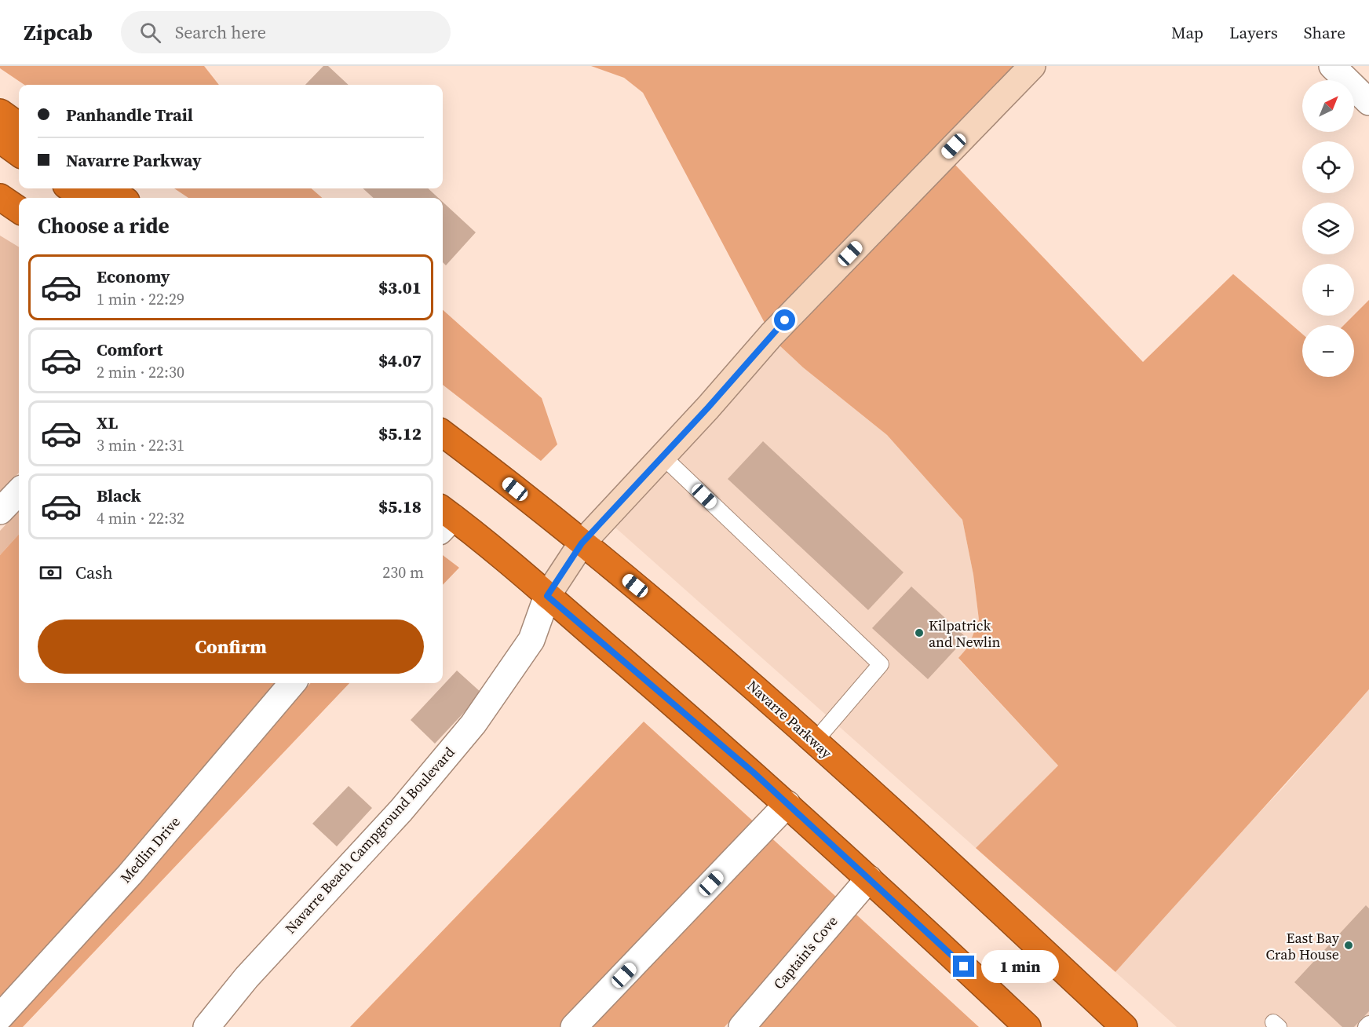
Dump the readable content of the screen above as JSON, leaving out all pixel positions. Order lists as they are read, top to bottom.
{
  "streets": {
    "highway": ["Navarre Parkway"],
    "street": ["Navarre Beach Campground Boulevard", "Medlin Drive", "Captain's Cove"]
  },
  "places": ["Kilpatrick and Newlin", "East Bay Crab House"],
  "north": "top right",
  "page": {
    "header": "Zipcab",
    "search": "Search here",
    "nav": ["Map", "Layers", "Share"],
    "map_buttons": ["+", "−"],
    "banner": ["Panhandle Trail", "Navarre Parkway"],
    "heading": "Choose a ride",
    "list": [
      {
        "name": "Economy",
        "note": "1 min · 22:29",
        "value": "$3.01"
      },
      {
        "name": "Comfort",
        "note": "2 min · 22:30",
        "value": "$4.07"
      },
      {
        "name": "XL",
        "note": "3 min · 22:31",
        "value": "$5.12"
      },
      {
        "name": "Black",
        "note": "4 min · 22:32",
        "value": "$5.18"
      }
    ],
    "pay": ["Cash", "230 m"],
    "buttons": "Confirm",
    "bubble": "1 min"
  }
}
